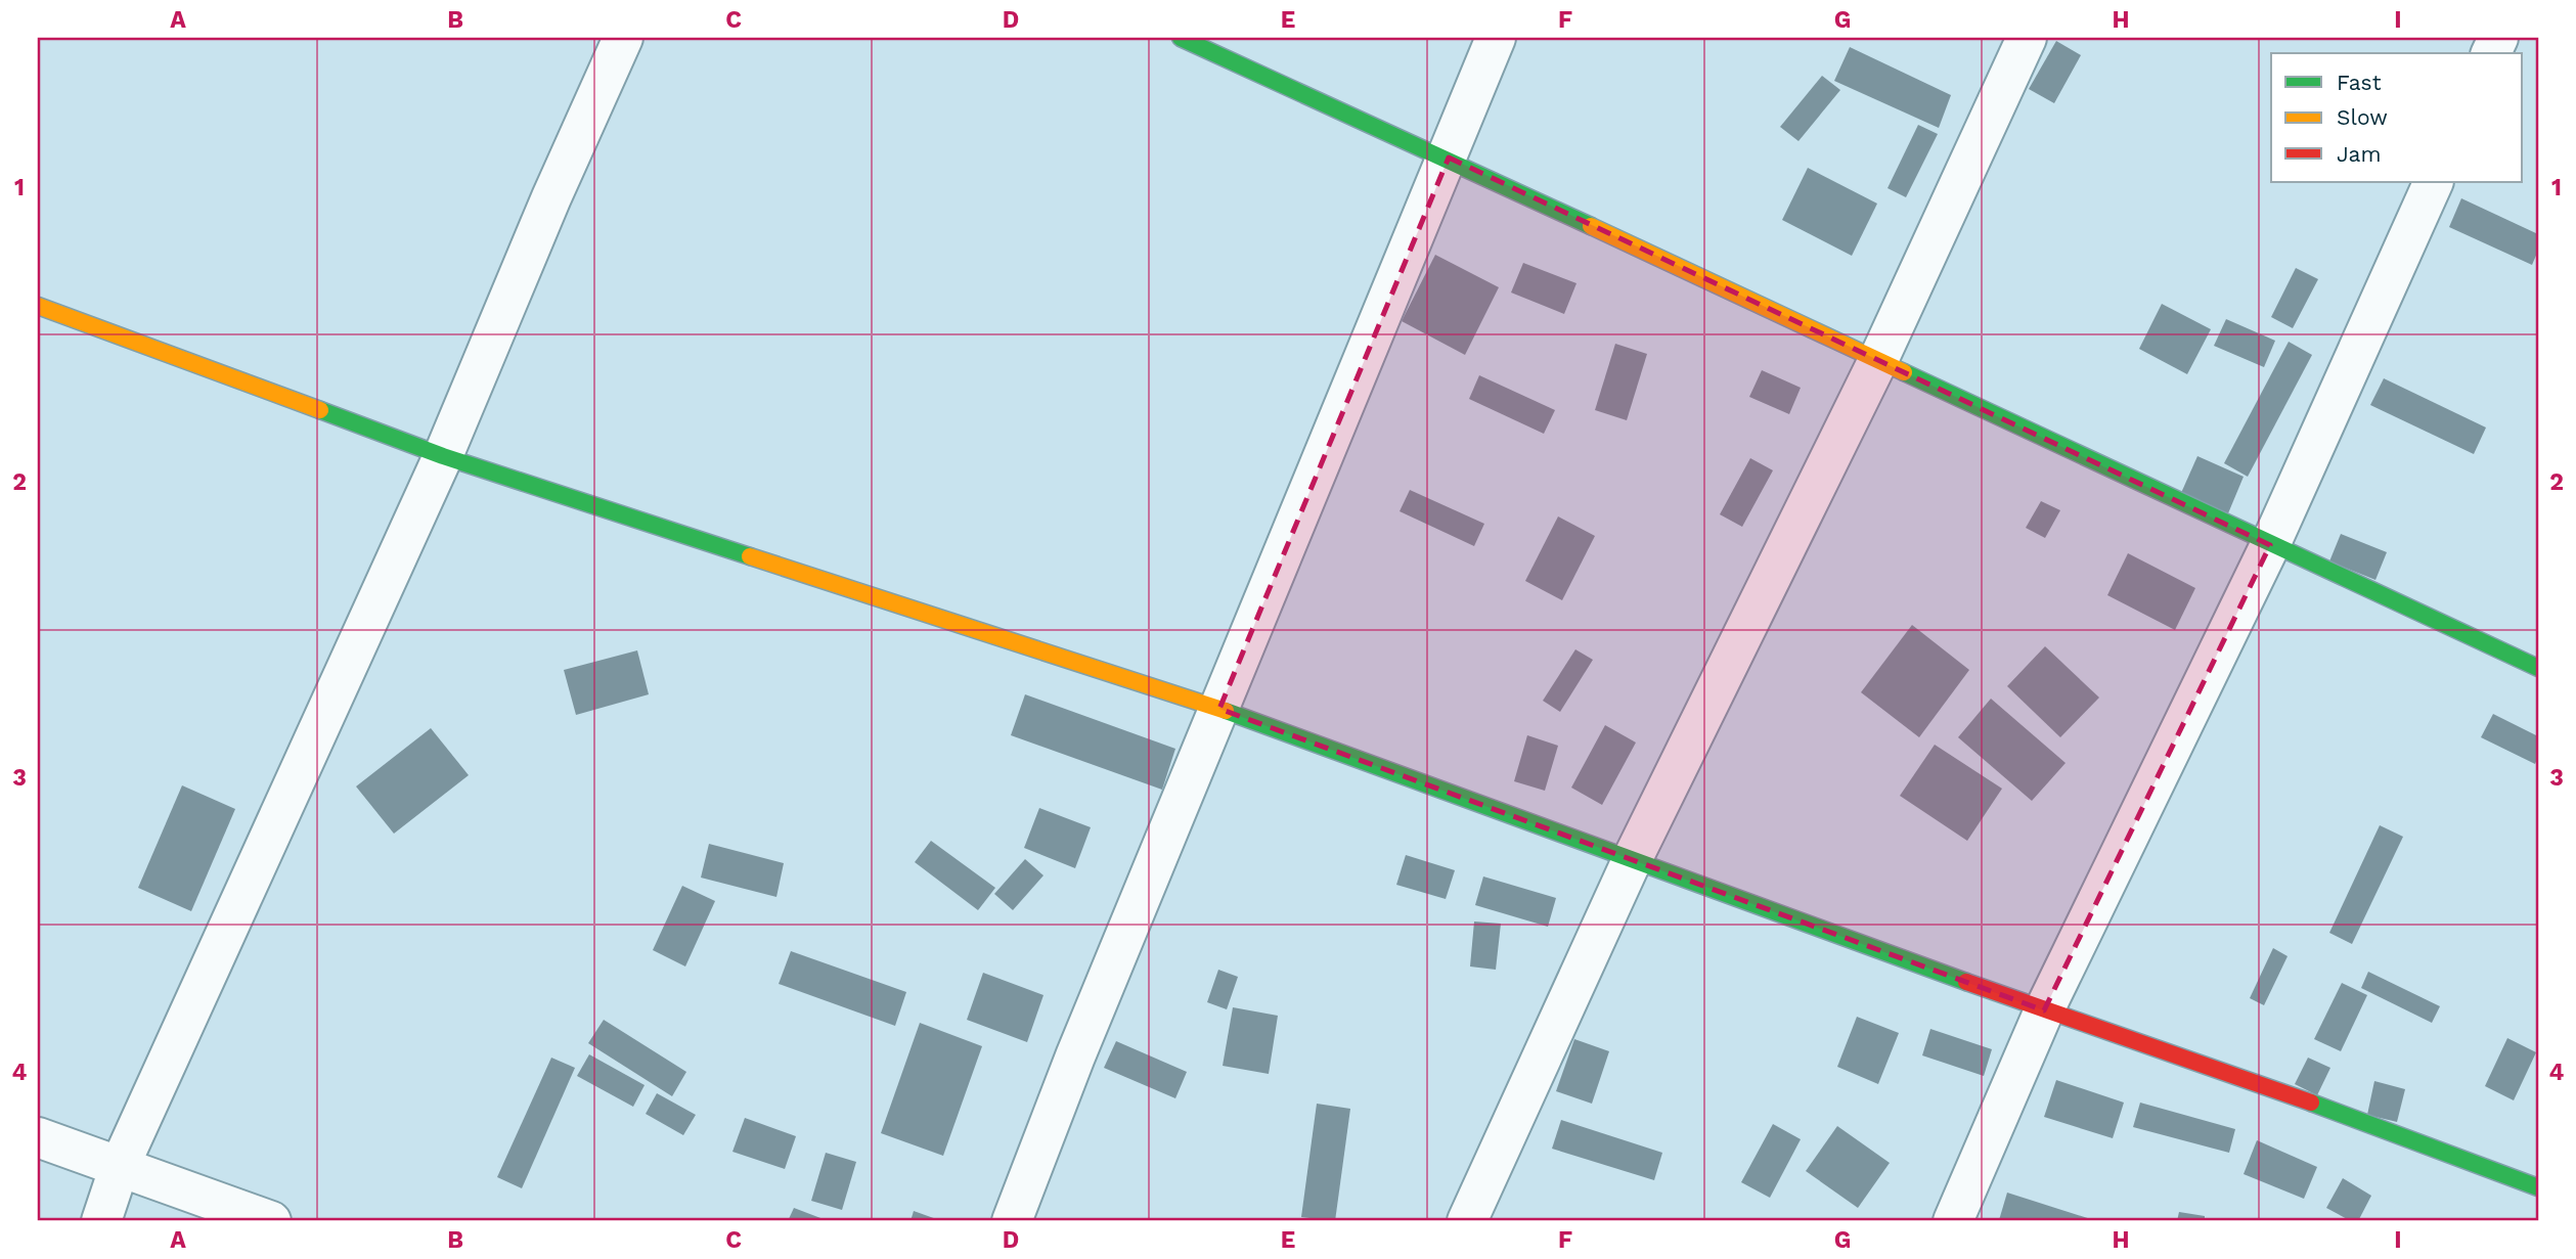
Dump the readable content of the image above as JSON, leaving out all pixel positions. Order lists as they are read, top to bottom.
{
  "legend": ["Fast", "Slow", "Jam"],
  "grid": {
    "columns": [
      "A",
      "B",
      "C",
      "D",
      "E",
      "F",
      "G",
      "H",
      "I"
    ],
    "rows": [
      "1",
      "2",
      "3",
      "4"
    ]
  }
}
